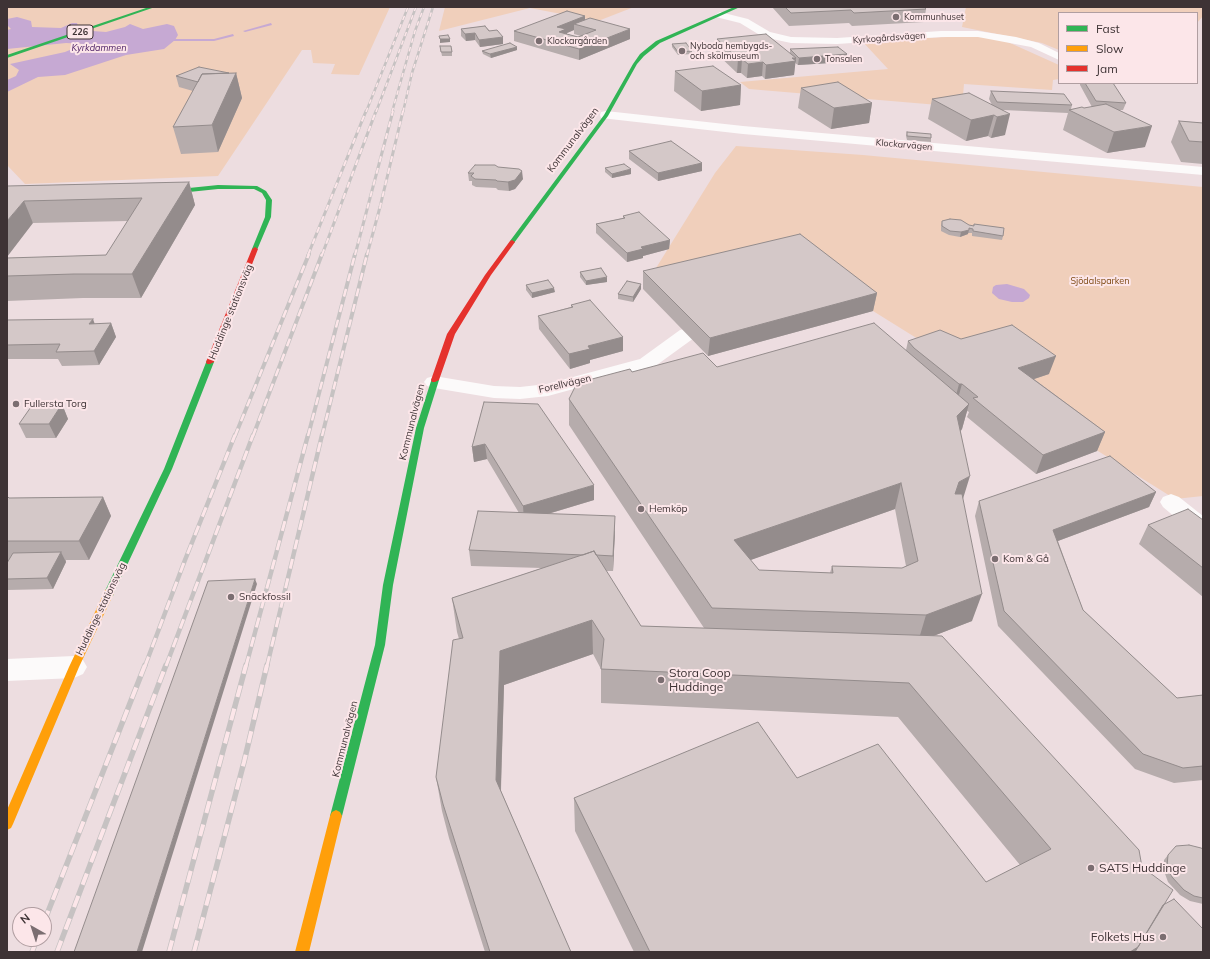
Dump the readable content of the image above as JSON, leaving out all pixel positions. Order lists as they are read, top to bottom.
{
  "streets": {
    "street": [
      "226",
      "Kyrkogårdsvägen",
      "Kommunalvägen",
      "Klockarvägen",
      "Huddinge stationsväg",
      "Forellvägen"
    ]
  },
  "crossings": [
    ["Kyrkogårdsvägen", "Kommunalvägen"],
    ["Kommunalvägen", "Klockarvägen"],
    ["Kommunalvägen", "Forellvägen"]
  ],
  "water": ["Kyrkdammen"],
  "parks": ["Sjödalsparken"],
  "places": [
    "Kommunhuset",
    "Klockargården",
    "Nyboda hembygds- och skolmuseum",
    "Tonsalen",
    "Fullersta Torg",
    "Hemköp",
    "Kom & Gå",
    "Snäckfossil",
    "Stora Coop Huddinge",
    "SATS Huddinge",
    "Folkets Hus"
  ],
  "legend": ["Fast", "Slow", "Jam"],
  "north": "top left"
}
